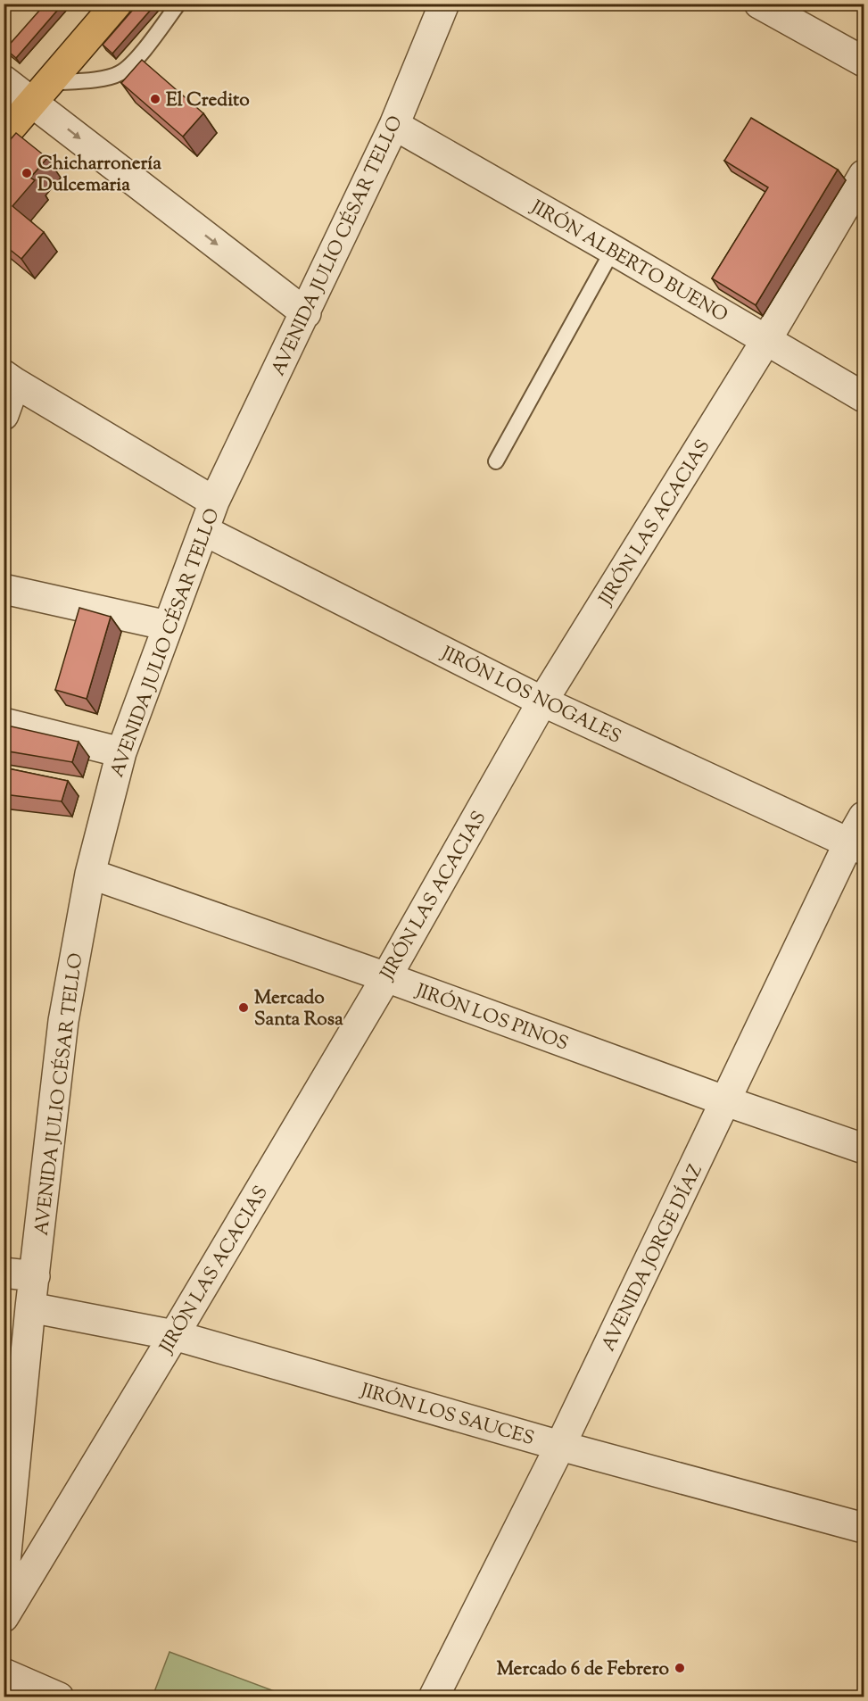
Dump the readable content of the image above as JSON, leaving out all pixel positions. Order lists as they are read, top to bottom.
{
  "streets": {
    "street": [
      "AVENIDA JULIO CÉSAR TELLO",
      "JIRÓN ALBERTO BUENO",
      "JIRÓN LAS ACACIAS",
      "JIRÓN LOS NOGALES",
      "JIRÓN LOS PINOS",
      "AVENIDA JORGE DÍAZ",
      "JIRÓN LOS SAUCES"
    ]
  },
  "crossings": [
    ["AVENIDA JULIO CÉSAR TELLO", "JIRÓN ALBERTO BUENO"],
    ["AVENIDA JULIO CÉSAR TELLO", "JIRÓN LOS NOGALES"],
    ["AVENIDA JULIO CÉSAR TELLO", "JIRÓN LOS PINOS"],
    ["AVENIDA JULIO CÉSAR TELLO", "JIRÓN LOS SAUCES"],
    ["JIRÓN ALBERTO BUENO", "JIRÓN LAS ACACIAS"],
    ["JIRÓN LAS ACACIAS", "JIRÓN LOS NOGALES"],
    ["JIRÓN LAS ACACIAS", "JIRÓN LOS PINOS"],
    ["JIRÓN LAS ACACIAS", "JIRÓN LOS SAUCES"],
    ["JIRÓN LOS NOGALES", "AVENIDA JORGE DÍAZ"],
    ["JIRÓN LOS PINOS", "AVENIDA JORGE DÍAZ"],
    ["AVENIDA JORGE DÍAZ", "JIRÓN LOS SAUCES"]
  ],
  "places": [
    "El Credito",
    "Chicharronería Dulcemaria",
    "Mercado Santa Rosa",
    "Mercado 6 de Febrero"
  ]
}
